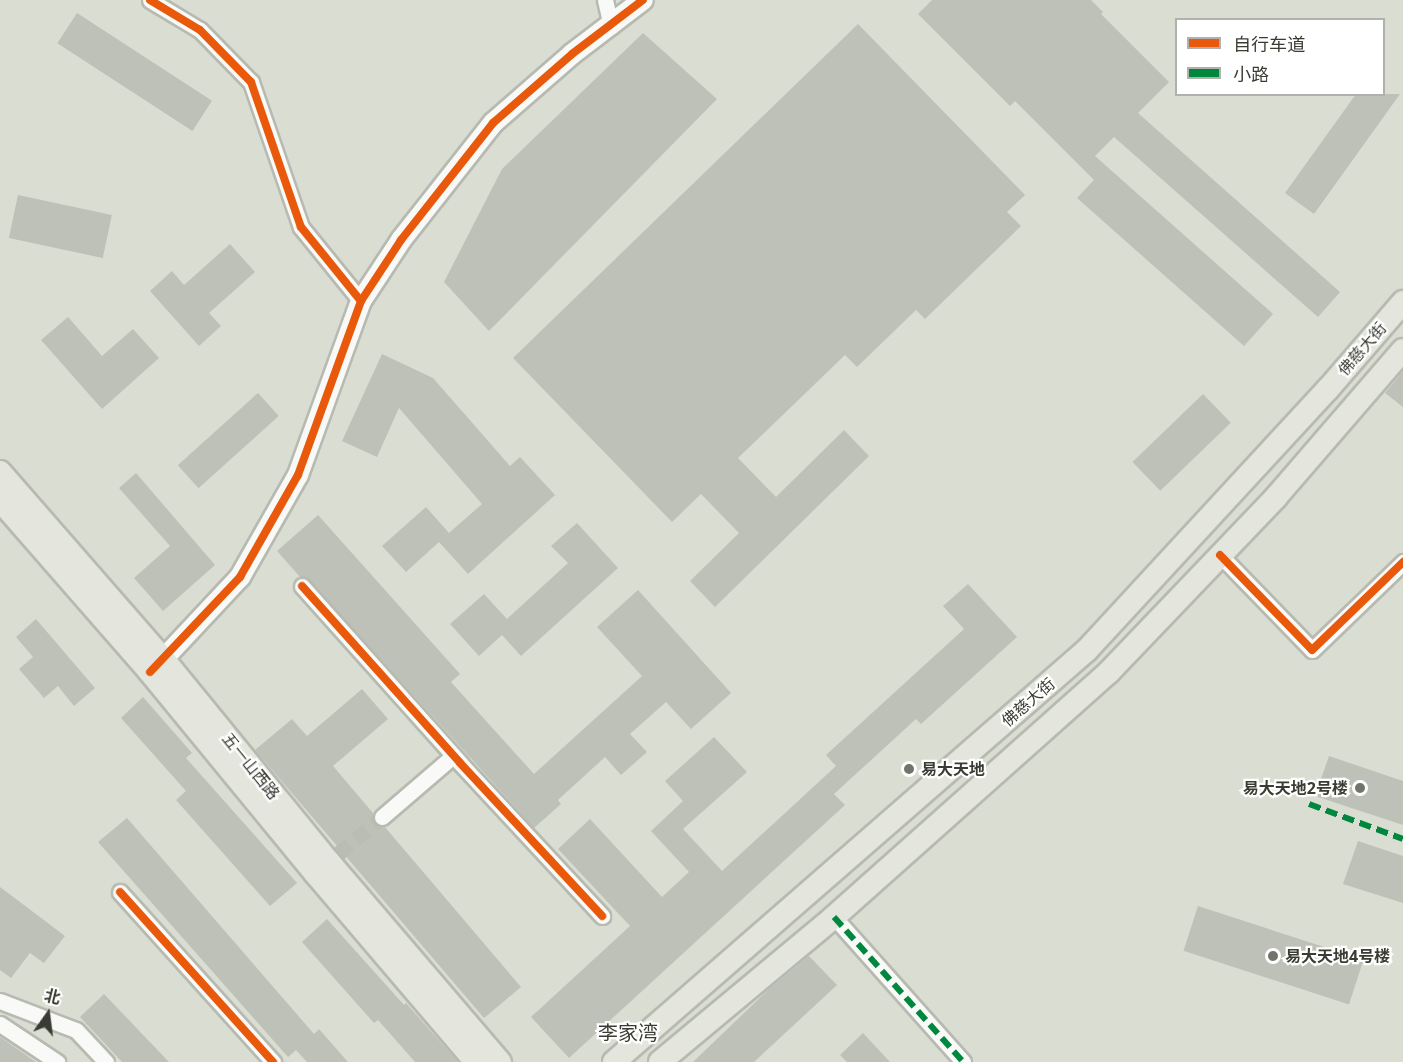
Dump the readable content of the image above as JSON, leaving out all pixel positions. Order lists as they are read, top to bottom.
{
  "streets": {
    "main road": ["佛慈大街", "五一山西路"]
  },
  "districts": ["李家湾"],
  "places": ["易大天地", "易大天地2号楼", "易大天地4号楼"],
  "legend": ["自行车道", "小路"],
  "north": "top"
}
